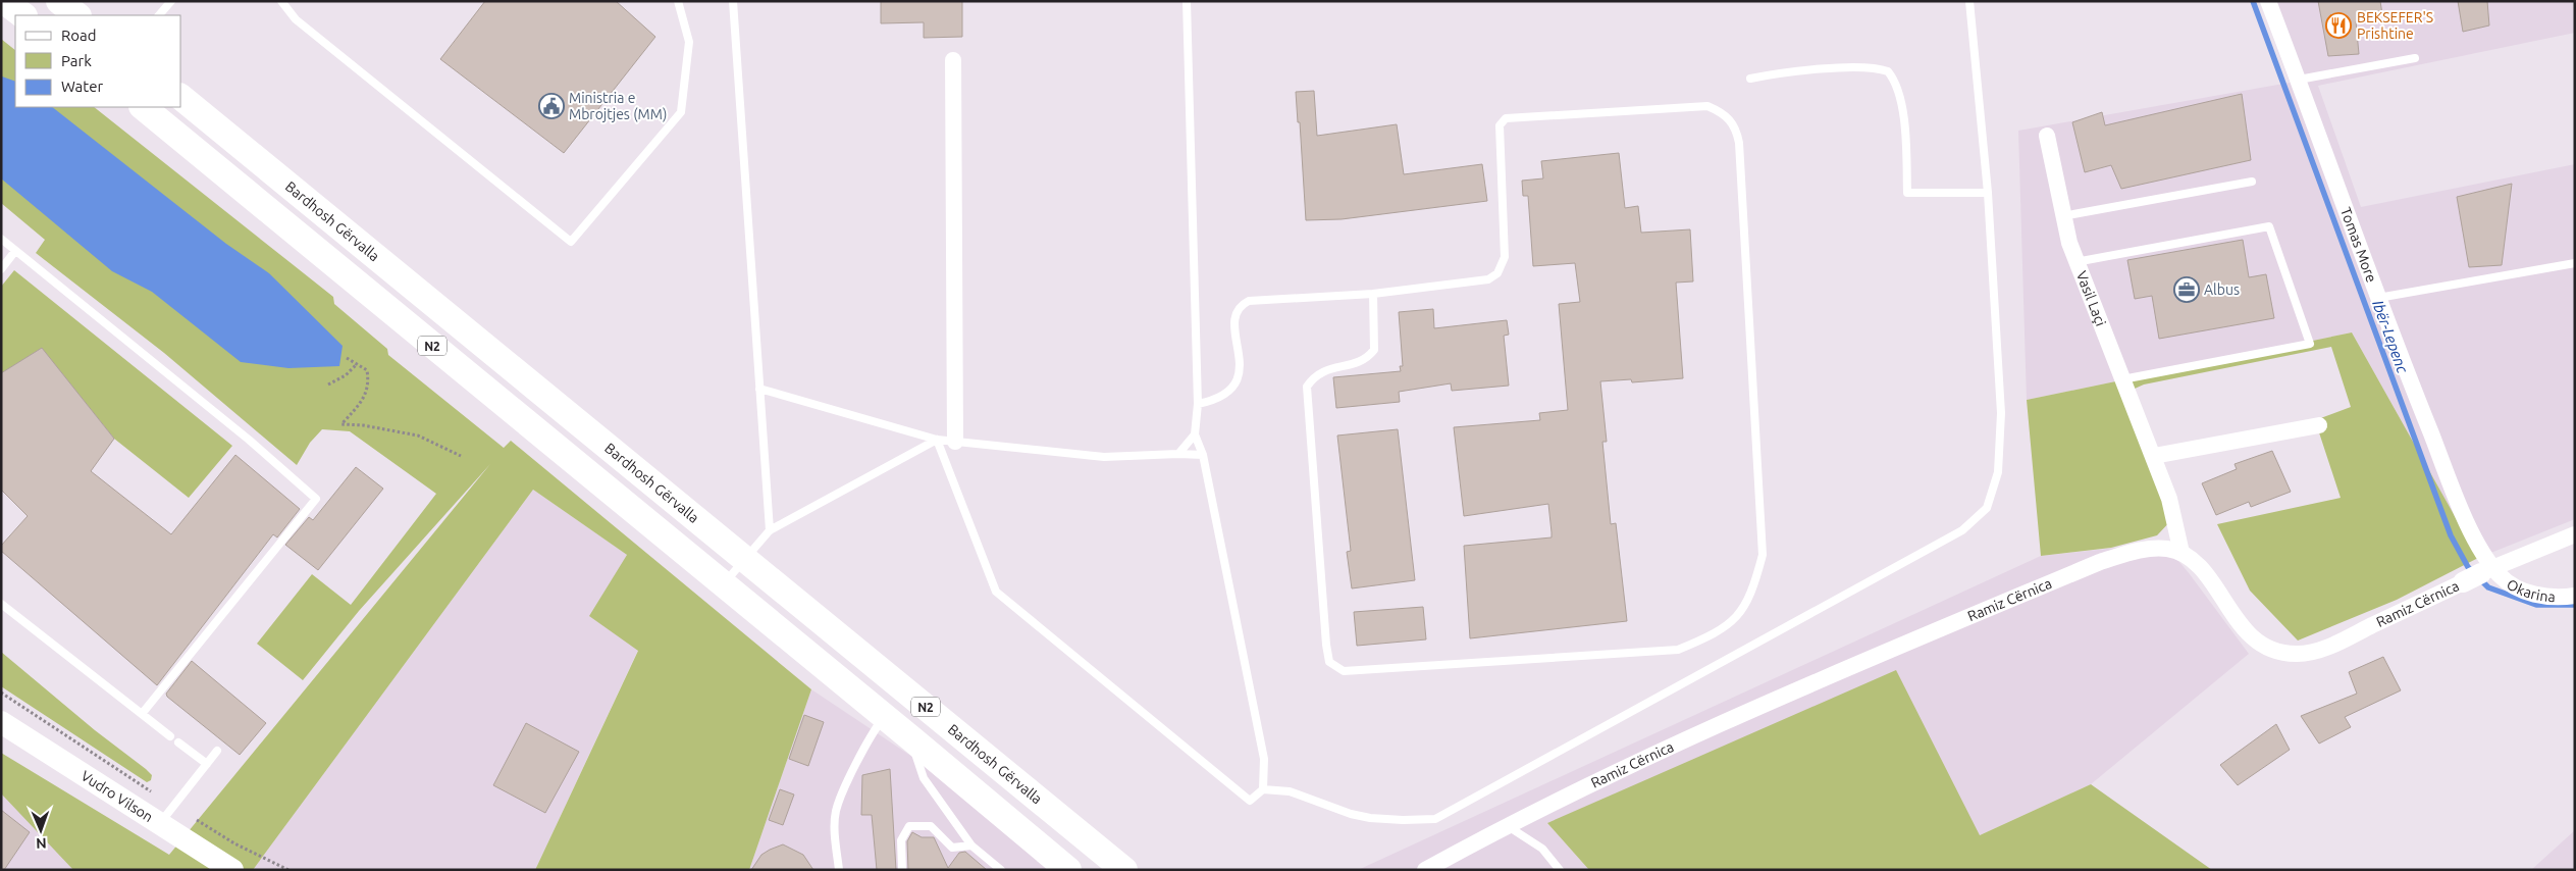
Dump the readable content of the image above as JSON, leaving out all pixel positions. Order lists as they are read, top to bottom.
{
  "streets": {
    "highway": ["Bardhosh Gërvalla", "N2"],
    "main road": ["Vudro Vilson"],
    "street": [
      "Tomas More",
      "Vasil Laçi",
      "Okarina",
      "Ramiz Cërnica"
    ]
  },
  "crossings": [
    ["Tomas More", "Okarina"],
    ["Tomas More", "Ramiz Cërnica"],
    ["Vasil Laçi", "Ramiz Cërnica"],
    ["Okarina", "Ramiz Cërnica"]
  ],
  "water": ["Ibër-Lepenc"],
  "places": {
    "restaurant": ["BEKSEFER'S Prishtine"],
    "public building": ["Ministria e Mbrojtjes (MM)"],
    "office": ["Albus"]
  },
  "legend": ["Road", "Park", "Water"],
  "north": "bottom"
}
